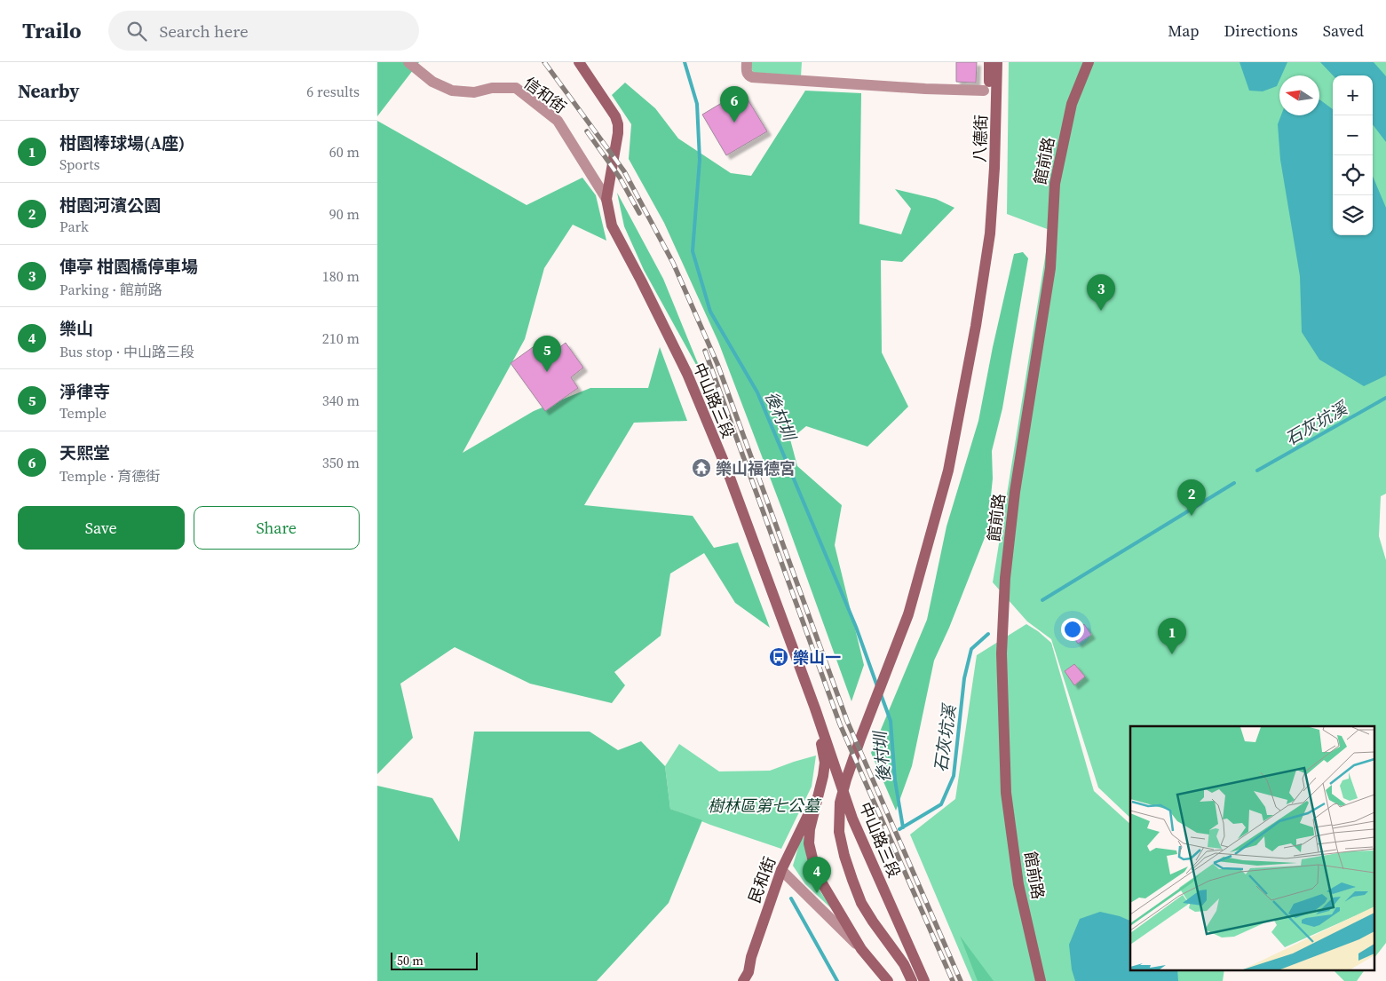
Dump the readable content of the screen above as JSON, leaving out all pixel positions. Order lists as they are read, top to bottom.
{
  "streets": {
    "street": [
      "信和街",
      "八德街",
      "館前路",
      "中山路三段",
      "民和街"
    ]
  },
  "crossings": [
    ["信和街", "中山路三段"],
    ["中山路三段", "民和街"]
  ],
  "water": ["後村圳", "石灰坑溪"],
  "parks": ["樹林區第七公墓"],
  "places": {
    "temple": ["樂山福德宮"],
    "bus stop": ["樂山一"]
  },
  "scale_bar": "50 m",
  "north": "left",
  "page": {
    "header": "Trailo",
    "search": "Search here",
    "nav": ["Map", "Directions", "Saved"],
    "heading": ["Nearby", "6 results"],
    "map_buttons": ["+", "−"],
    "pins": [
      "6",
      "3",
      "5",
      "2",
      "1",
      "4"
    ],
    "list": [
      {
        "mark": "1",
        "name": "柑園棒球場(A座)",
        "note": "Sports",
        "value": "60 m"
      },
      {
        "mark": "2",
        "name": "柑園河濱公園",
        "note": "Park",
        "value": "90 m"
      },
      {
        "mark": "3",
        "name": "俥亭 柑園橋停車場",
        "note": "Parking · 館前路",
        "value": "180 m"
      },
      {
        "mark": "4",
        "name": "樂山",
        "note": "Bus stop · 中山路三段",
        "value": "210 m"
      },
      {
        "mark": "5",
        "name": "淨律寺",
        "note": "Temple",
        "value": "340 m"
      },
      {
        "mark": "6",
        "name": "天熙堂",
        "note": "Temple · 育德街",
        "value": "350 m"
      }
    ],
    "buttons": ["Save", "Share"],
    "scale": "50 m"
  }
}
